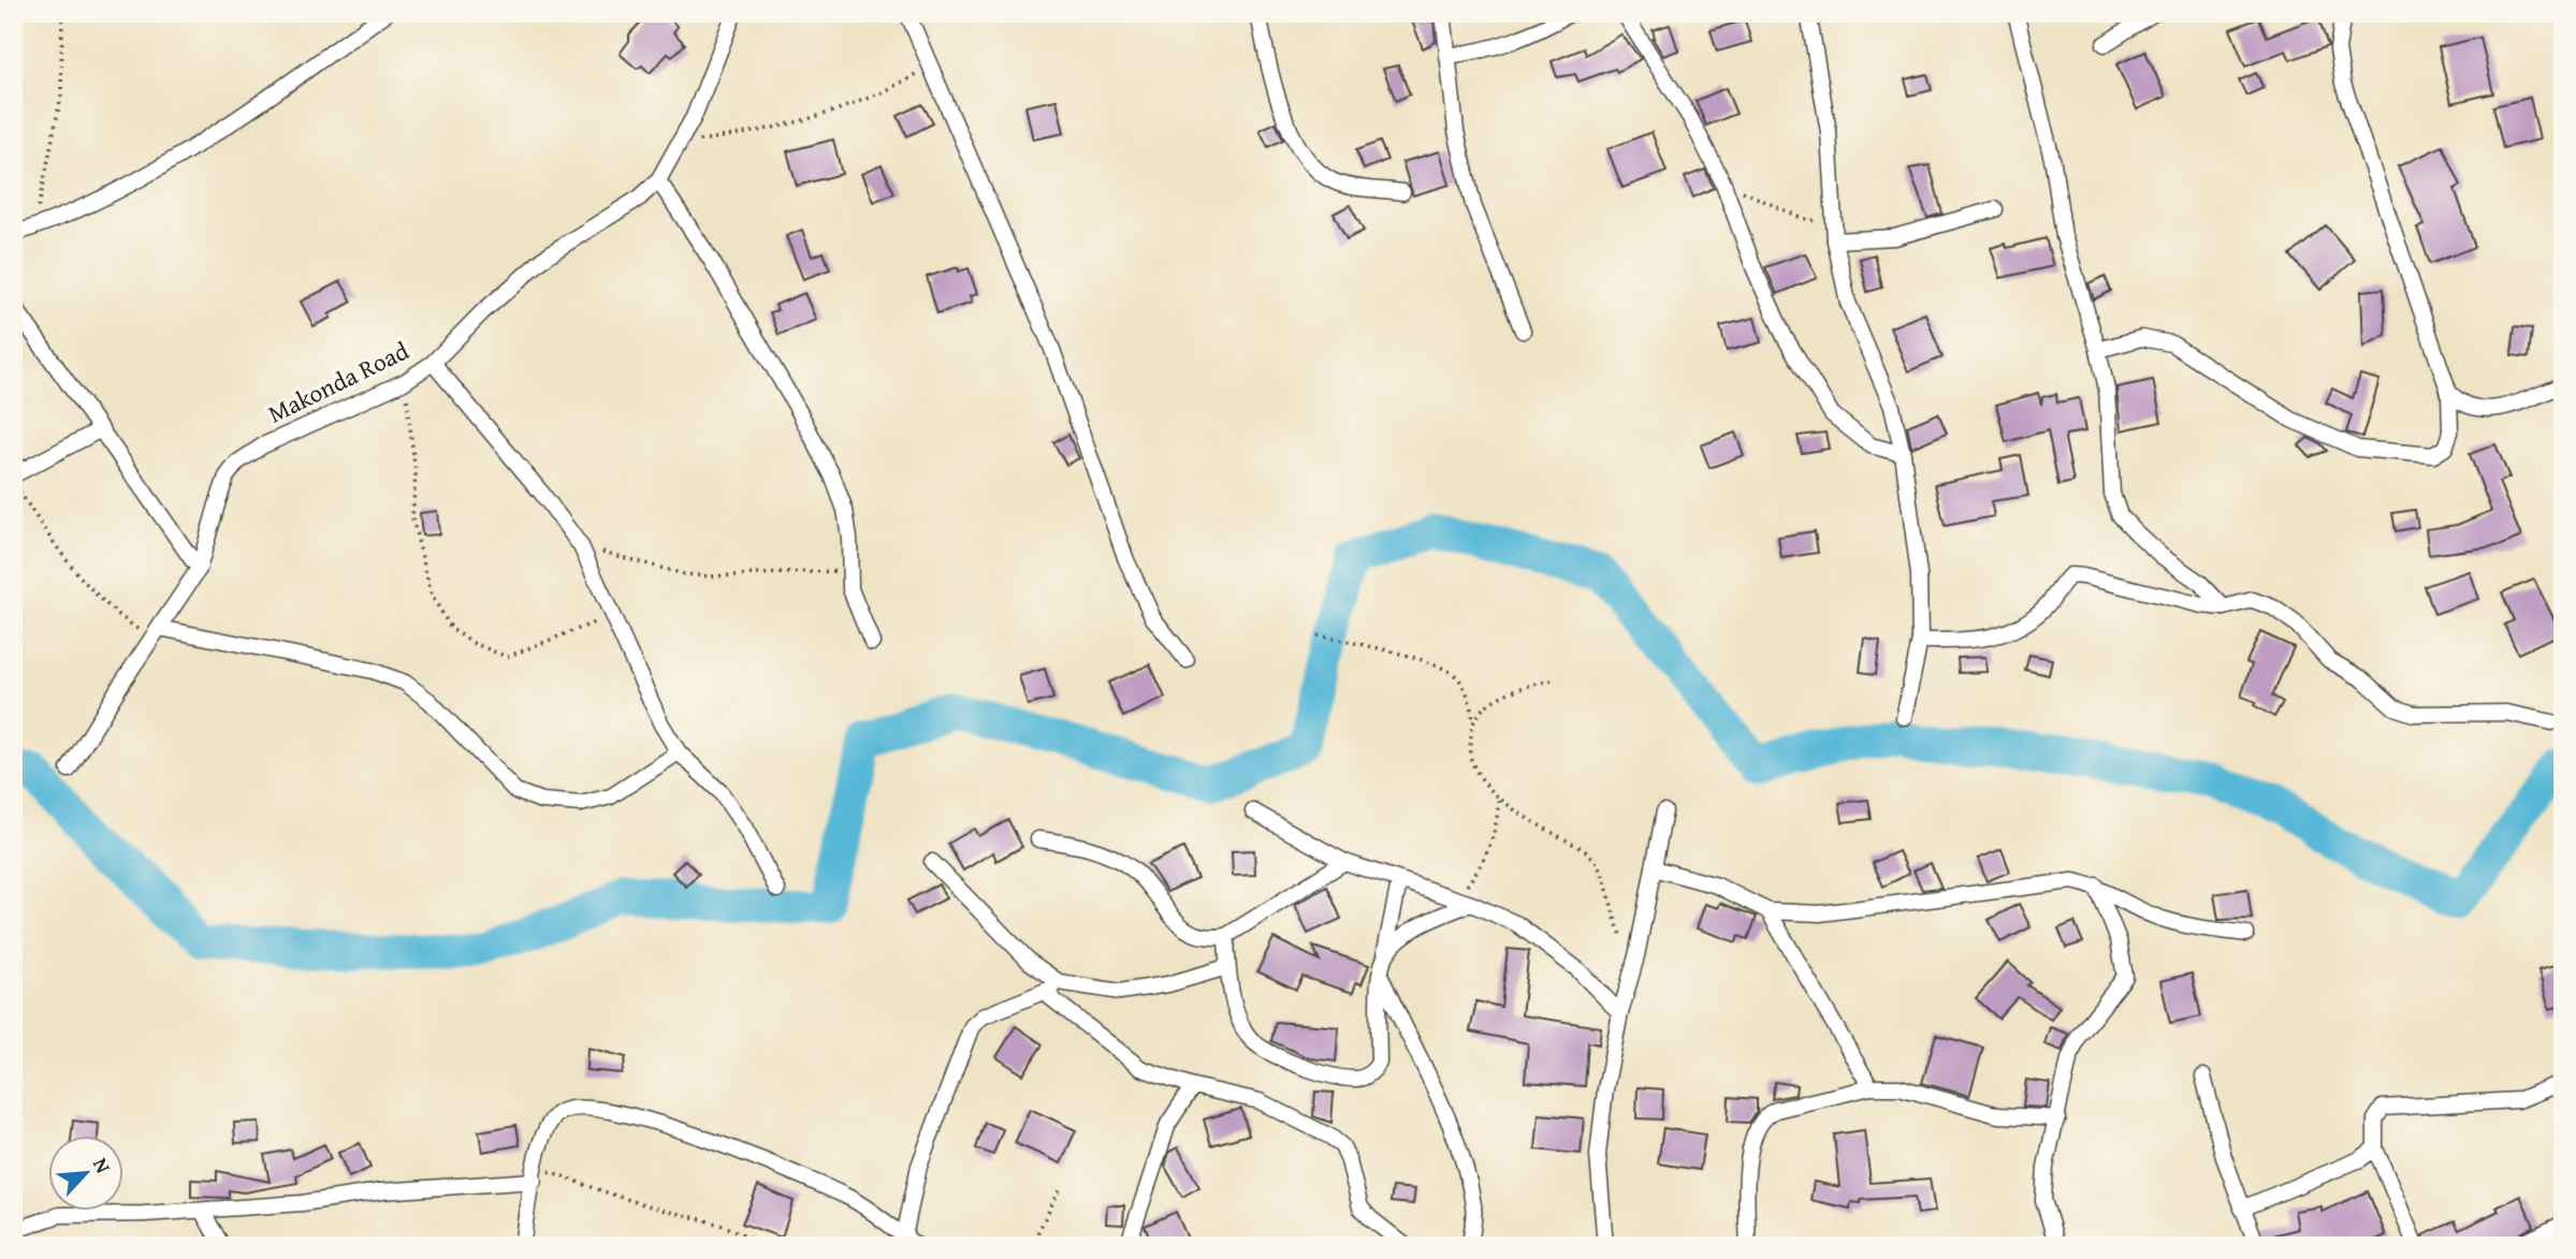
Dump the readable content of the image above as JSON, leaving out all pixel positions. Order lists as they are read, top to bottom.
{
  "streets": {
    "street": ["Makonda Road"]
  },
  "north": "top right"
}
